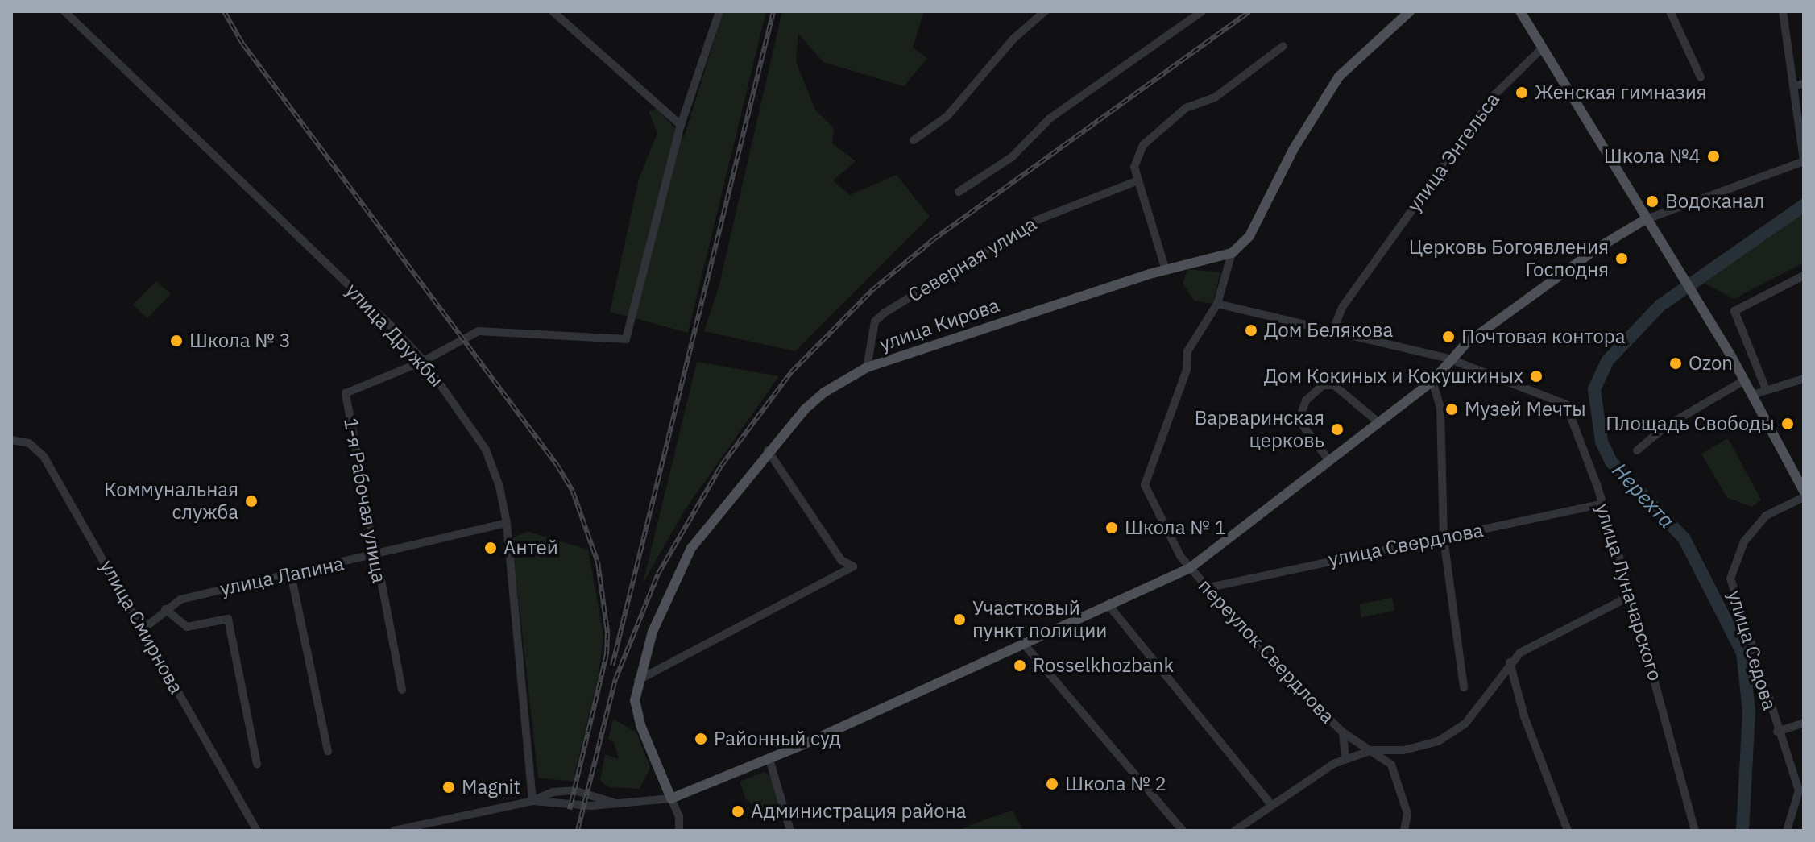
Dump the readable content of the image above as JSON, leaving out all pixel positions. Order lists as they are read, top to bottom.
{
  "streets": {
    "main road": ["улица Кирова"],
    "street": [
      "улица Энгельса",
      "Северная улица",
      "улица Дружбы",
      "1-я Рабочая улица",
      "улица Свердлова",
      "улица Лапина",
      "улица Луначарского",
      "улица Смирнова",
      "улица Седова",
      "переулок Свердлова"
    ]
  },
  "crossings": [
    ["улица Энгельса", "улица Луначарского"],
    ["Северная улица", "улица Кирова"],
    ["улица Кирова", "переулок Свердлова"],
    ["улица Дружбы", "1-я Рабочая улица"],
    ["улица Дружбы", "улица Лапина"],
    ["1-я Рабочая улица", "улица Лапина"],
    ["улица Свердлова", "улица Луначарского"],
    ["улица Свердлова", "переулок Свердлова"],
    ["улица Лапина", "улица Смирнова"],
    ["улица Луначарского", "переулок Свердлова"]
  ],
  "water": ["Нерехта"],
  "places": [
    "Женская гимназия",
    "Школа №4",
    "Водоканал",
    "Церковь Богоявления Господня",
    "Дом Белякова",
    "Почтовая контора",
    "Школа № 3",
    "Ozon",
    "Дом Кокиных и Кокушкиных",
    "Музей Мечты",
    "Площадь Свободы",
    "Варваринская церковь",
    "Коммунальная служба",
    "Школа № 1",
    "Антей",
    "Участковый пункт полиции",
    "Rosselkhozbank",
    "Районный суд",
    "Школа № 2",
    "Magnit",
    "Администрация района"
  ]
}
